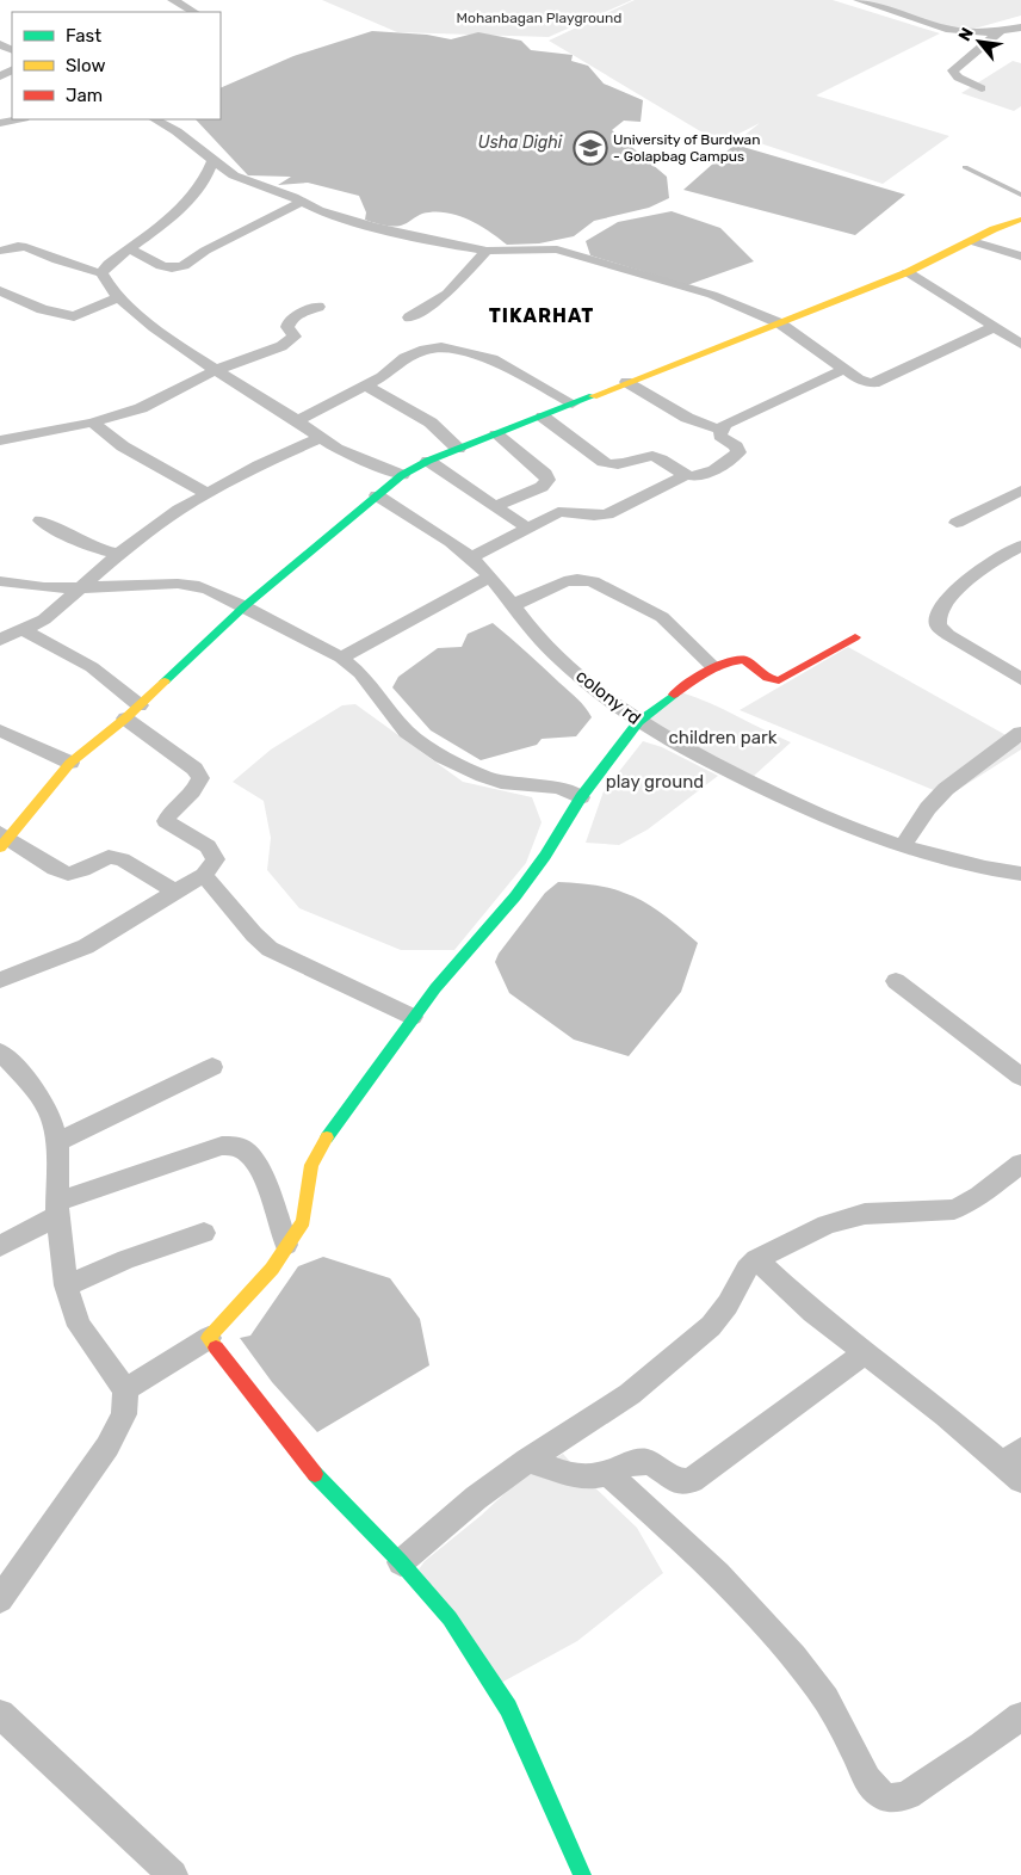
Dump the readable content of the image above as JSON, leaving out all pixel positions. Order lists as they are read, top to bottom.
{
  "streets": {
    "street": ["colony rd"]
  },
  "districts": ["TIKARHAT"],
  "water": ["Usha Dighi"],
  "parks": ["Mohanbagan Playground", "children park", "play ground"],
  "places": {
    "school or university": ["University of Burdwan - Golapbag Campus"]
  },
  "legend": ["Fast", "Slow", "Jam"],
  "north": "top left"
}
